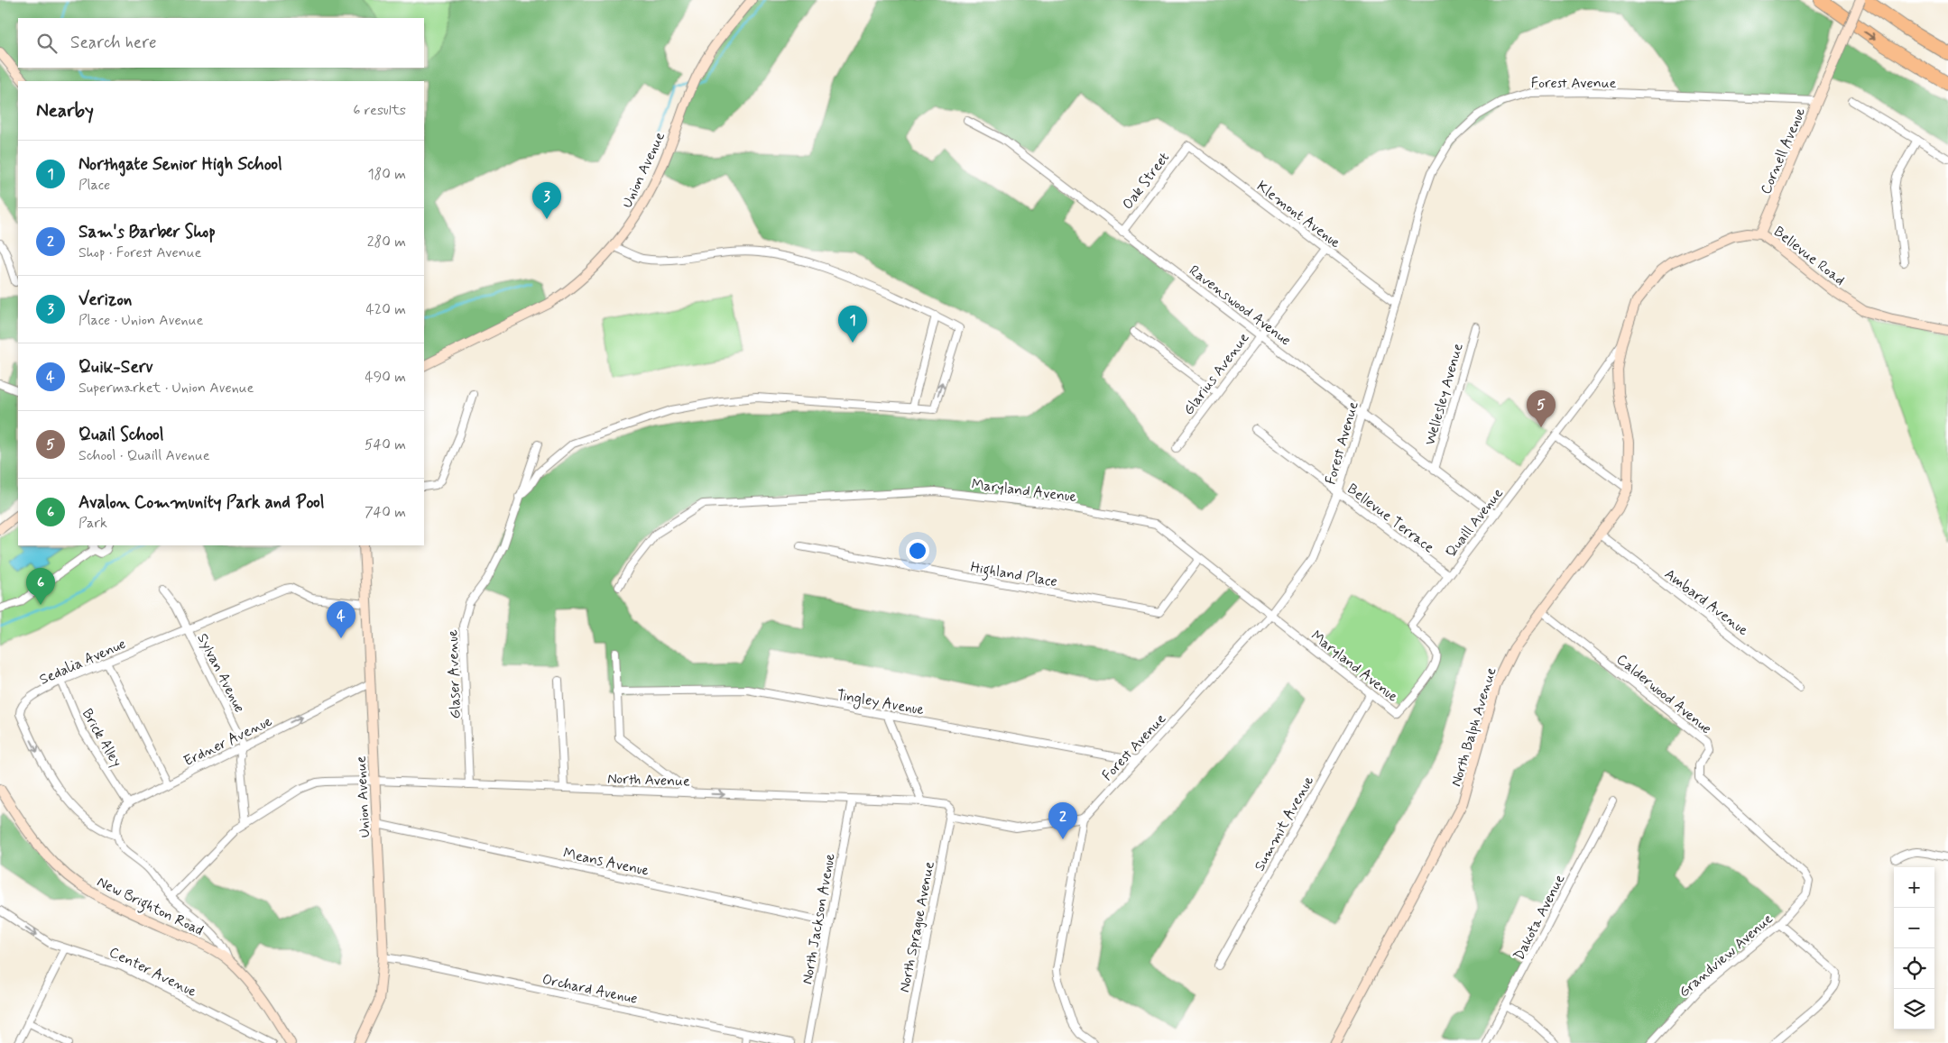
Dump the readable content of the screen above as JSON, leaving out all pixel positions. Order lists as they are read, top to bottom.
{
  "streets": {
    "street": [
      "Forest Avenue",
      "Cornell Avenue",
      "Union Avenue",
      "Oak Street",
      "Klemont Avenue",
      "Bellevue Road",
      "Ravenswood Avenue",
      "Glarius Avenue",
      "Wellesley Avenue",
      "Maryland Avenue",
      "Bellevue Terrace",
      "Quaill Avenue",
      "Highland Place",
      "Ambard Avenue",
      "Sedalia Avenue",
      "Sylvan Avenue",
      "Glaser Avenue",
      "Calderwood Avenue",
      "Tingley Avenue",
      "North Balph Avenue",
      "Brick Alley",
      "Erdner Avenue",
      "North Avenue",
      "Summit Avenue",
      "Means Avenue",
      "New Brighton Road",
      "Dakota Avenue",
      "North Jackson Avenue",
      "North Sprague Avenue",
      "Grandview Avenue",
      "Center Avenue",
      "Orchard Avenue"
    ]
  },
  "crossings": [
    ["Forest Avenue", "Cornell Avenue"],
    ["Forest Avenue", "Klemont Avenue"],
    ["Forest Avenue", "Ravenswood Avenue"],
    ["Forest Avenue", "Maryland Avenue"],
    ["Forest Avenue", "Bellevue Terrace"],
    ["Forest Avenue", "Tingley Avenue"],
    ["Cornell Avenue", "Bellevue Road"],
    ["Union Avenue", "Sedalia Avenue"],
    ["Union Avenue", "Erdner Avenue"],
    ["Union Avenue", "North Avenue"],
    ["Union Avenue", "Means Avenue"],
    ["Union Avenue", "Orchard Avenue"],
    ["Oak Street", "Klemont Avenue"],
    ["Oak Street", "Ravenswood Avenue"],
    ["Klemont Avenue", "Glarius Avenue"],
    ["Bellevue Road", "Quaill Avenue"],
    ["Bellevue Road", "North Balph Avenue"],
    ["Ravenswood Avenue", "Glarius Avenue"],
    ["Ravenswood Avenue", "Wellesley Avenue"],
    ["Ravenswood Avenue", "Quaill Avenue"],
    ["Maryland Avenue", "Quaill Avenue"],
    ["Maryland Avenue", "Highland Place"],
    ["Maryland Avenue", "Summit Avenue"],
    ["Bellevue Terrace", "Quaill Avenue"],
    ["Quaill Avenue", "North Balph Avenue"],
    ["Ambard Avenue", "North Balph Avenue"],
    ["Sedalia Avenue", "Sylvan Avenue"],
    ["Sedalia Avenue", "Brick Alley"],
    ["Sylvan Avenue", "Erdner Avenue"],
    ["Sylvan Avenue", "North Avenue"],
    ["Glaser Avenue", "North Avenue"],
    ["Calderwood Avenue", "North Balph Avenue"],
    ["Calderwood Avenue", "Grandview Avenue"],
    ["Brick Alley", "Erdner Avenue"],
    ["North Avenue", "North Jackson Avenue"],
    ["North Avenue", "North Sprague Avenue"],
    ["Means Avenue", "North Jackson Avenue"]
  ],
  "one_way": ["Erdner Avenue"],
  "page": {
    "search": "Search here",
    "heading": ["Nearby", "6 results"],
    "list": [
      {
        "mark": "1",
        "name": "Northgate Senior High School",
        "note": "Place",
        "value": "180 m"
      },
      {
        "mark": "2",
        "name": "Sam's Barber Shop",
        "note": "Shop · Forest Avenue",
        "value": "280 m"
      },
      {
        "mark": "3",
        "name": "Verizon",
        "note": "Place · Union Avenue",
        "value": "420 m"
      },
      {
        "mark": "4",
        "name": "Quik-Serv",
        "note": "Supermarket · Union Avenue",
        "value": "490 m"
      },
      {
        "mark": "5",
        "name": "Quail School",
        "note": "School · Quaill Avenue",
        "value": "540 m"
      },
      {
        "mark": "6",
        "name": "Avalon Community Park and Pool",
        "note": "Park",
        "value": "740 m"
      }
    ],
    "pins": [
      "3",
      "1",
      "5",
      "6",
      "4",
      "2"
    ],
    "map_buttons": ["+", "−"]
  }
}
